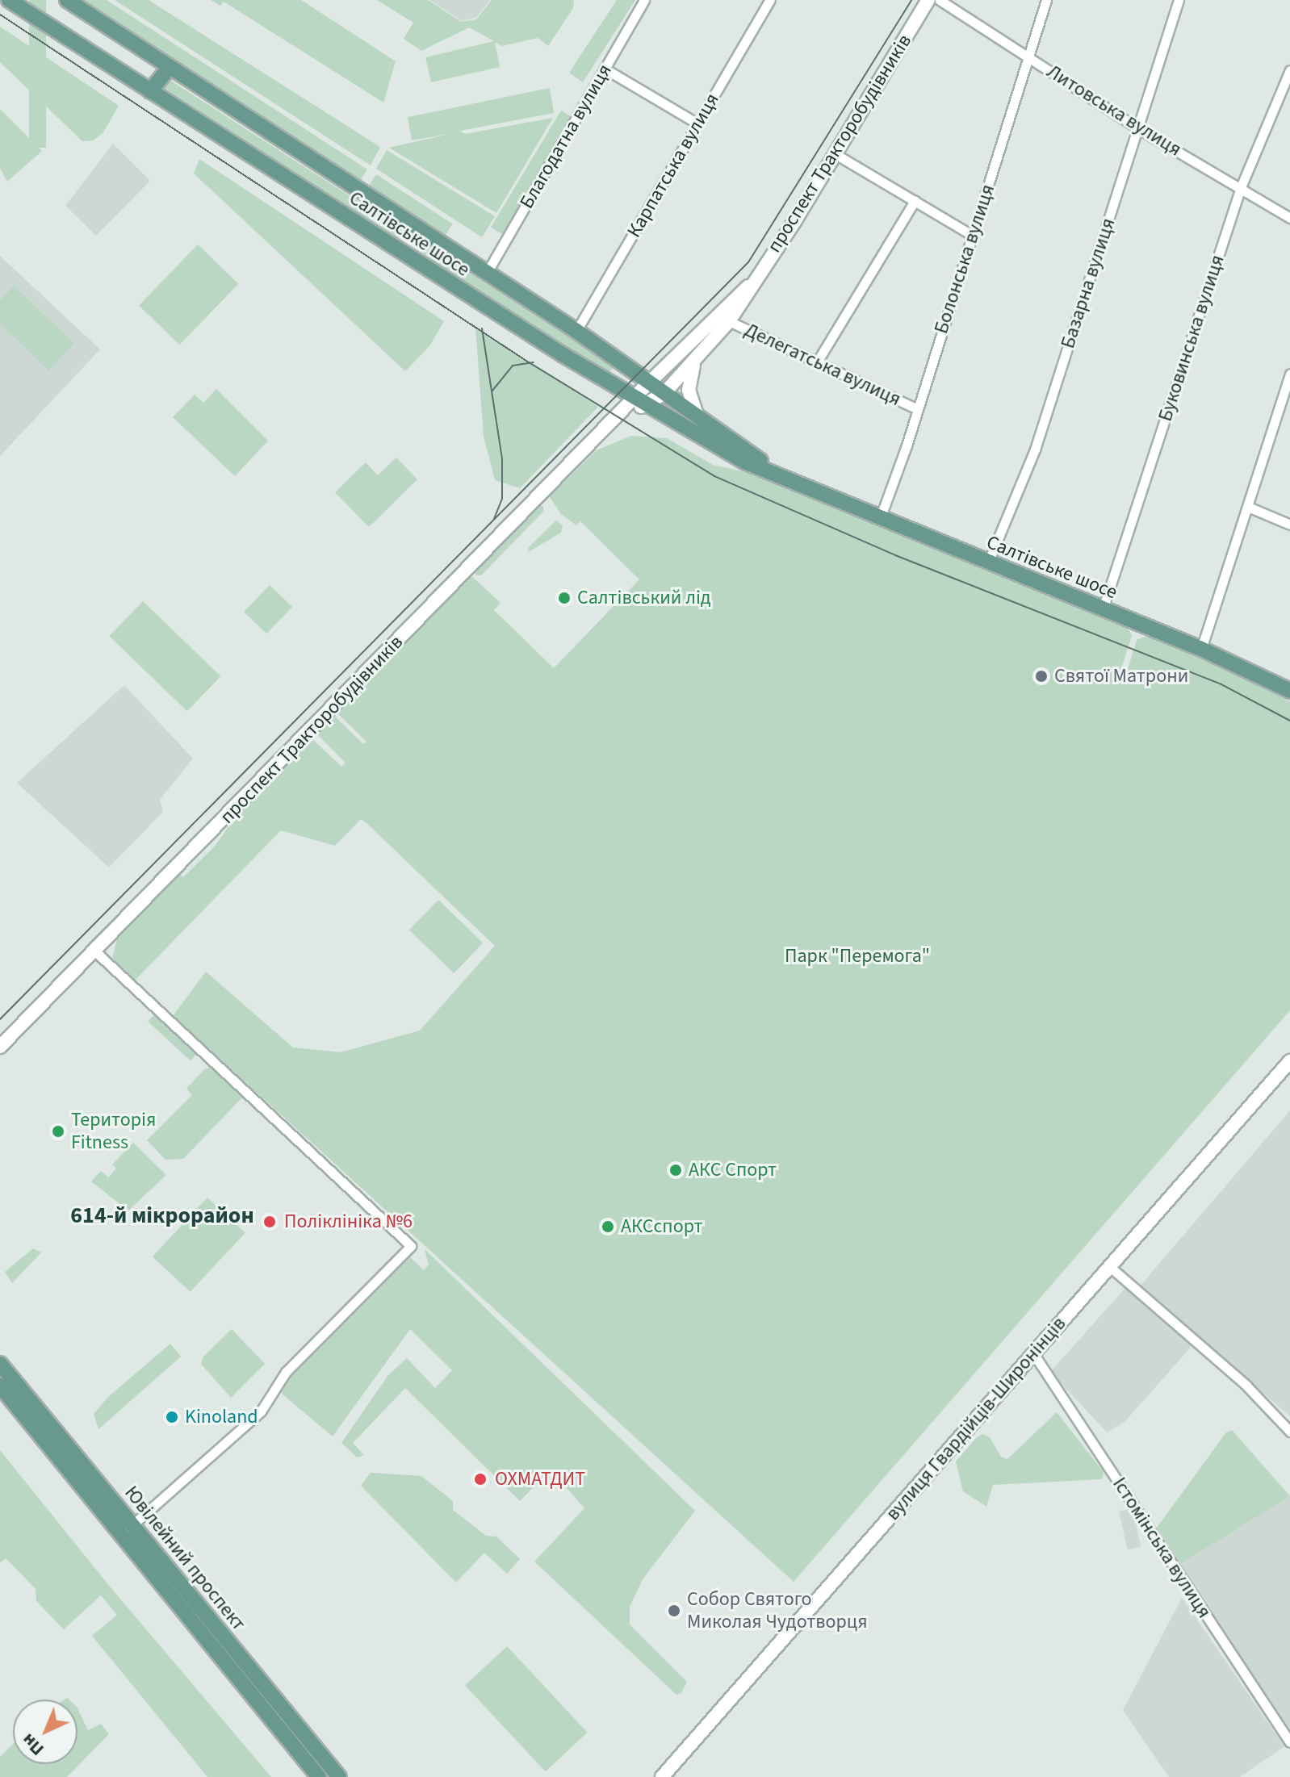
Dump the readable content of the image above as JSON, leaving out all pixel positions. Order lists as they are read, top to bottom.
{
  "streets": {
    "main road": [
      "проспект Тракторобудівників",
      "Салтівське шосе",
      "вулиця Гвардійців-Широнінців",
      "Ювілейний проспект"
    ],
    "street": [
      "Литовська вулиця",
      "Благодатна вулиця",
      "Карпатська вулиця",
      "Болонська вулиця",
      "Базарна вулиця",
      "Буковинська вулиця",
      "Делегатська вулиця",
      "Істомінська вулиця"
    ]
  },
  "crossings": [
    ["Литовська вулиця", "Болонська вулиця"],
    ["Литовська вулиця", "Базарна вулиця"],
    ["Литовська вулиця", "Буковинська вулиця"],
    ["Благодатна вулиця", "Салтівське шосе"],
    ["проспект Тракторобудівників", "Салтівське шосе"],
    ["проспект Тракторобудівників", "Делегатська вулиця"],
    ["Карпатська вулиця", "Салтівське шосе"],
    ["Салтівське шосе", "Болонська вулиця"],
    ["Салтівське шосе", "Базарна вулиця"],
    ["Салтівське шосе", "Буковинська вулиця"],
    ["Болонська вулиця", "Делегатська вулиця"],
    ["вулиця Гвардійців-Широнінців", "Істомінська вулиця"]
  ],
  "districts": ["614-й мікрорайон"],
  "parks": ["Парк \"Перемога\""],
  "places": [
    "Салтівський лід",
    "Святої Матрони",
    "Територія Fitness",
    "АКС Спорт",
    "Поліклініка №6",
    "АКСспорт",
    "Kinoland",
    "ОХМАТДИТ",
    "Собор Святого Миколая Чудотворця"
  ],
  "north": "bottom left"
}
